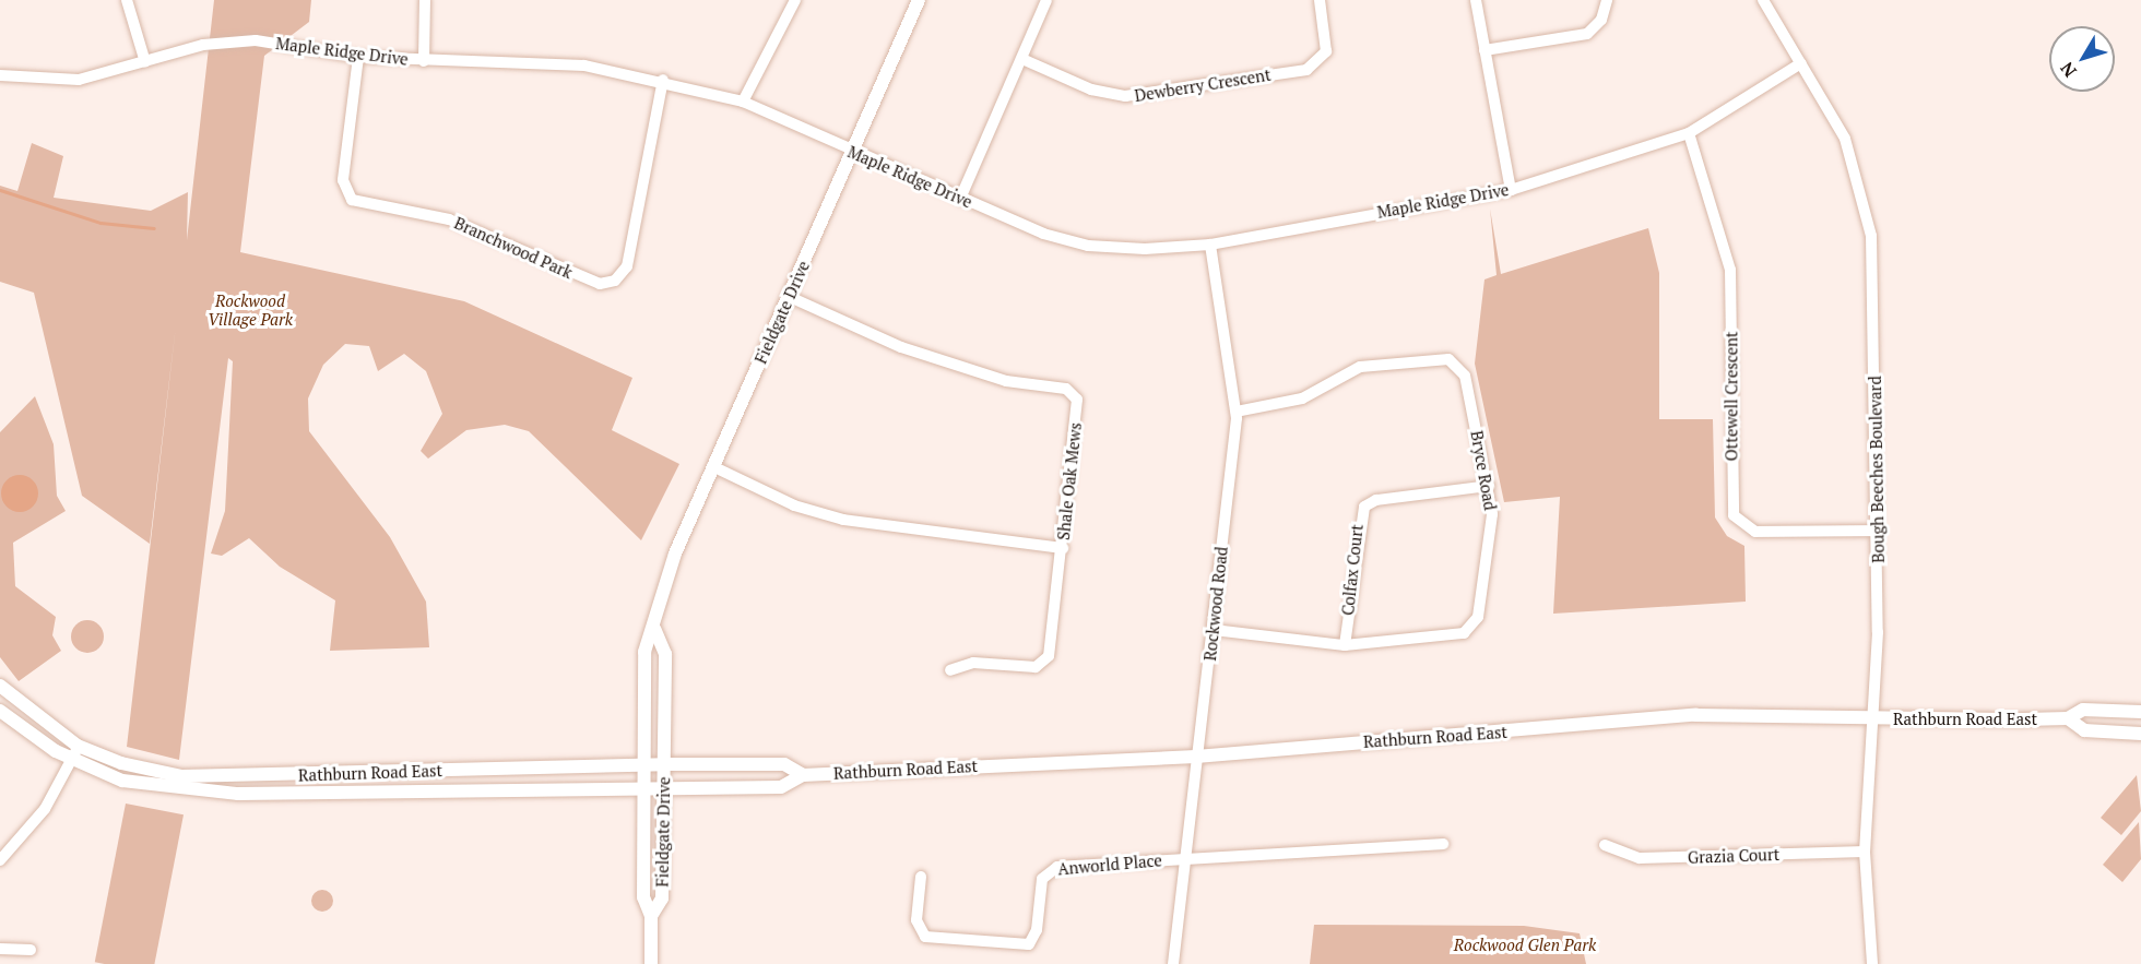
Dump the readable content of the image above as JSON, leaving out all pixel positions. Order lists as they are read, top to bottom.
{
  "streets": {
    "street": [
      "Maple Ridge Drive",
      "Dewberry Crescent",
      "Branchwood Park",
      "Fieldgate Drive",
      "Ottewell Crescent",
      "Bough Beeches Boulevard",
      "Bryce Road",
      "Shale Oak Mews",
      "Colfax Court",
      "Rockwood Road",
      "Rathburn Road East",
      "Grazia Court",
      "Anworld Place"
    ]
  },
  "crossings": [
    ["Maple Ridge Drive", "Branchwood Park"],
    ["Maple Ridge Drive", "Fieldgate Drive"],
    ["Maple Ridge Drive", "Ottewell Crescent"],
    ["Maple Ridge Drive", "Bough Beeches Boulevard"],
    ["Maple Ridge Drive", "Rockwood Road"],
    ["Fieldgate Drive", "Shale Oak Mews"],
    ["Fieldgate Drive", "Rathburn Road East"],
    ["Ottewell Crescent", "Bough Beeches Boulevard"],
    ["Bough Beeches Boulevard", "Rathburn Road East"],
    ["Bough Beeches Boulevard", "Grazia Court"],
    ["Bryce Road", "Colfax Court"],
    ["Bryce Road", "Rockwood Road"],
    ["Rockwood Road", "Rathburn Road East"],
    ["Rockwood Road", "Anworld Place"]
  ],
  "parks": ["Rockwood Village Park", "Rockwood Glen Park"],
  "north": "bottom left"
}
